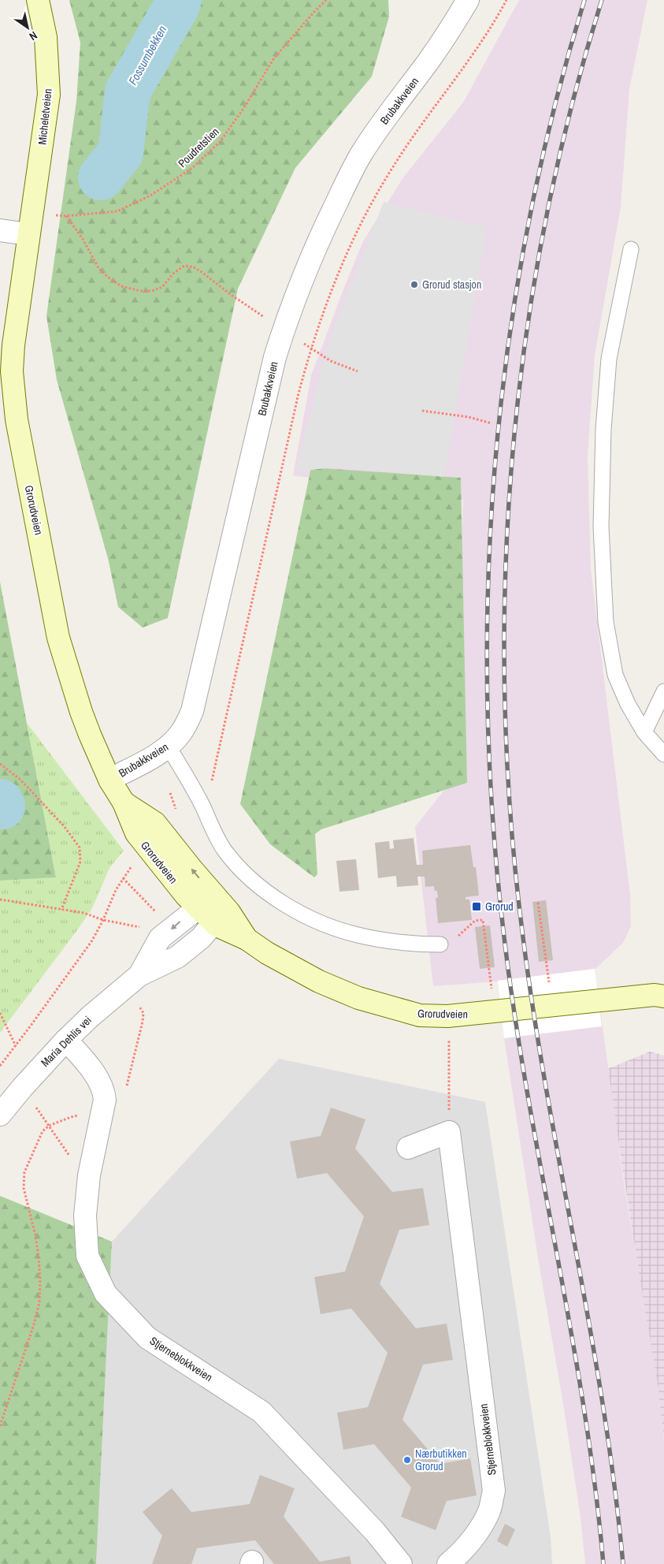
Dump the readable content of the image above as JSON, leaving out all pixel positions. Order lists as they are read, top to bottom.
{
  "streets": {
    "main road": ["Micheletveien", "Grorudveien"],
    "street": ["Brubakkveien", "Maria Dehlis vei", "Stjerneblokkveien"],
    "path": ["Poudretstien"]
  },
  "crossings": [
    ["Brubakkveien", "Grorudveien"],
    ["Micheletveien", "Grorudveien"],
    ["Grorudveien", "Maria Dehlis vei"],
    ["Maria Dehlis vei", "Stjerneblokkveien"]
  ],
  "water": ["Fossumbekken"],
  "places": {
    "other": ["Grorud stasjon", "Nærbutikken Grorud"],
    "transit": ["Grorud"]
  },
  "north": "bottom right"
}
